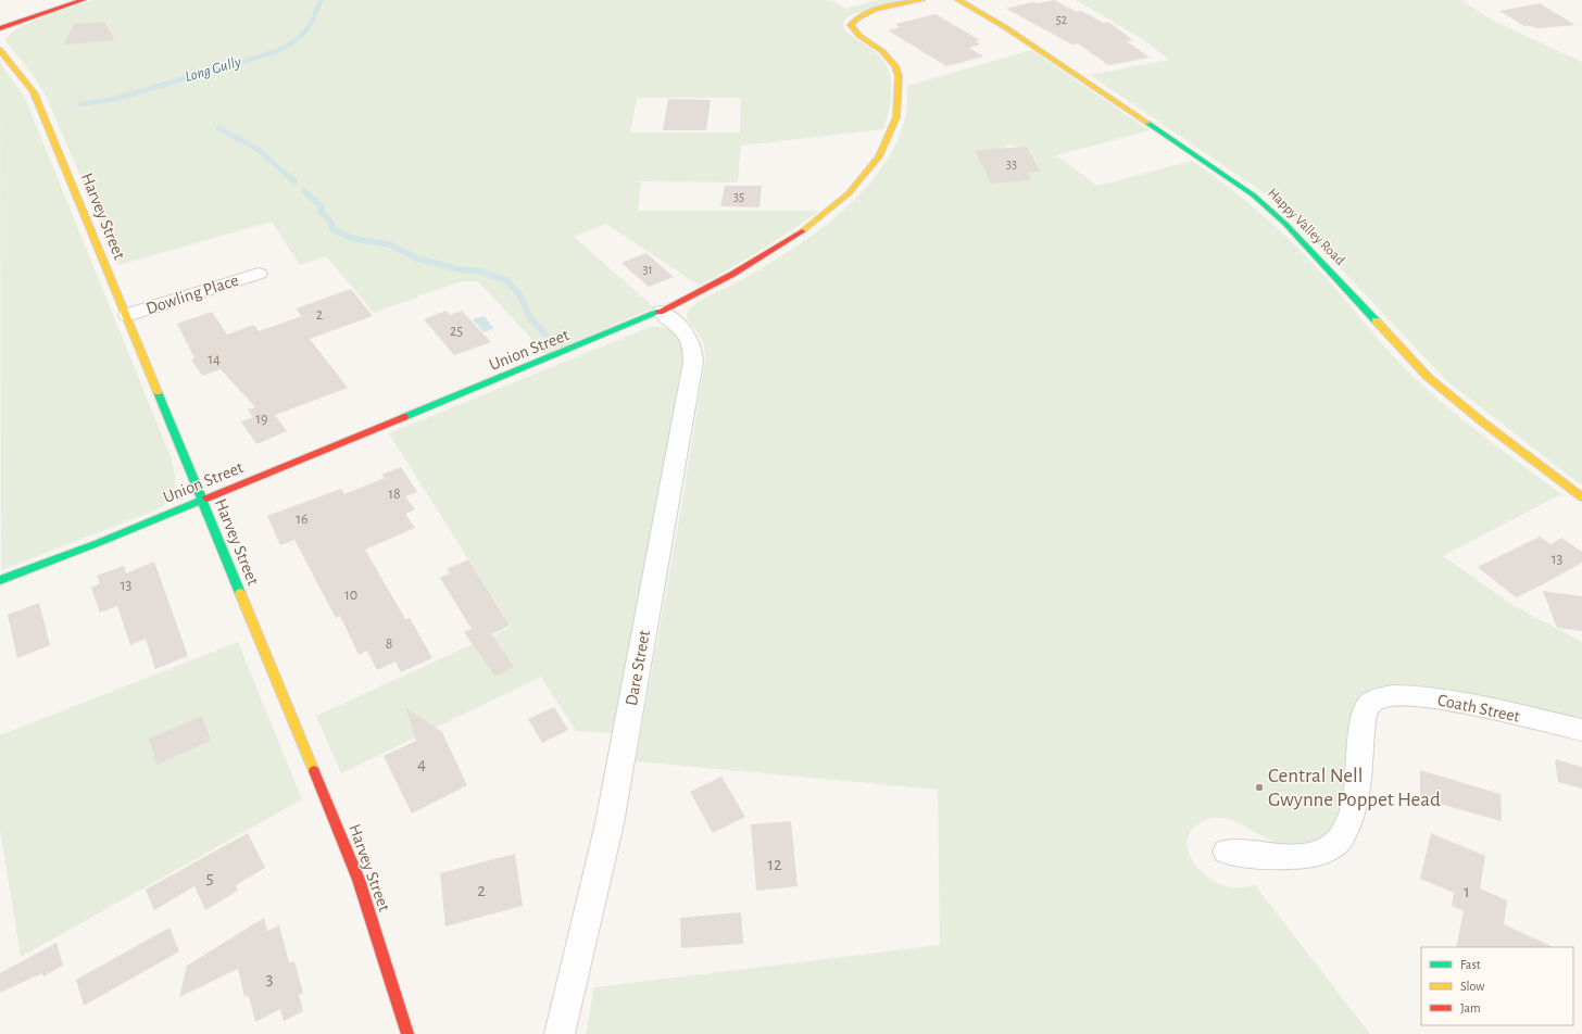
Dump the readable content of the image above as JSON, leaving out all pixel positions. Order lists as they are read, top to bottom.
{
  "streets": {
    "street": [
      "Harvey Street",
      "Happy Valley Road",
      "Dowling Place",
      "Union Street",
      "Dare Street",
      "Coath Street"
    ]
  },
  "crossings": [
    ["Harvey Street", "Dowling Place"],
    ["Harvey Street", "Union Street"],
    ["Union Street", "Dare Street"]
  ],
  "water": ["Long Gully"],
  "places": ["Central Nell Gwynne Poppet Head"],
  "house_numbers": [
    "52",
    "33",
    "35",
    "31",
    "2",
    "25",
    "14",
    "19",
    "18",
    "16",
    "13",
    "13",
    "10",
    "8",
    "4",
    "12",
    "5",
    "2",
    "1",
    "3"
  ],
  "legend": ["Fast", "Slow", "Jam"]
}
